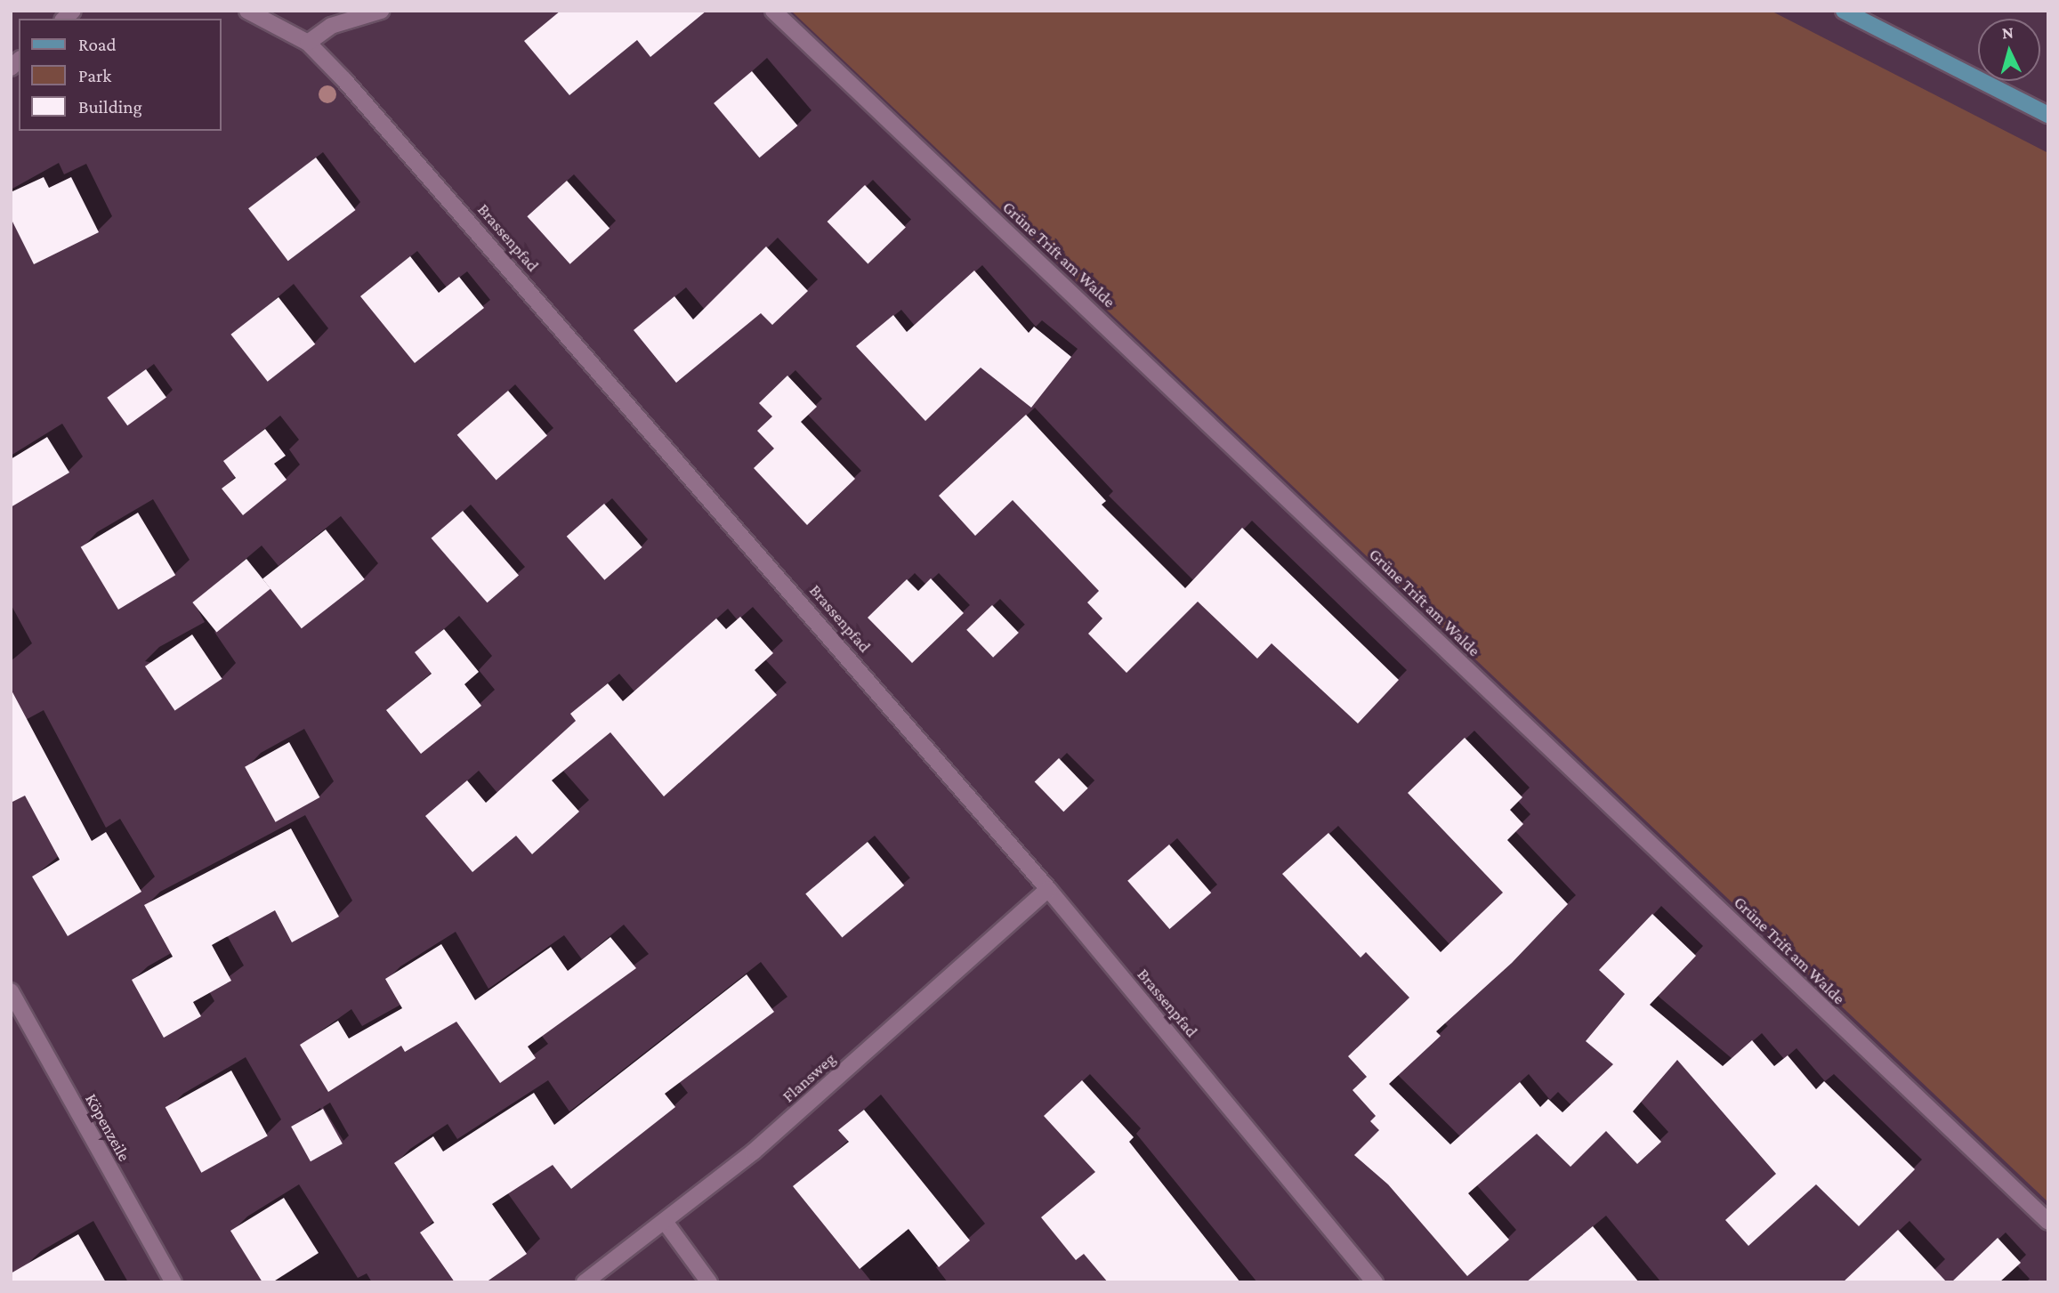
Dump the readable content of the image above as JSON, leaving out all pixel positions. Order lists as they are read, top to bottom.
{
  "streets": {
    "street": [
      "Brassenpfad",
      "Grüne Trift am Walde",
      "Flansweg",
      "Köpenzeile"
    ]
  },
  "crossings": [
    ["Brassenpfad", "Flansweg"]
  ],
  "legend": ["Road", "Park", "Building"],
  "north": "top"
}
